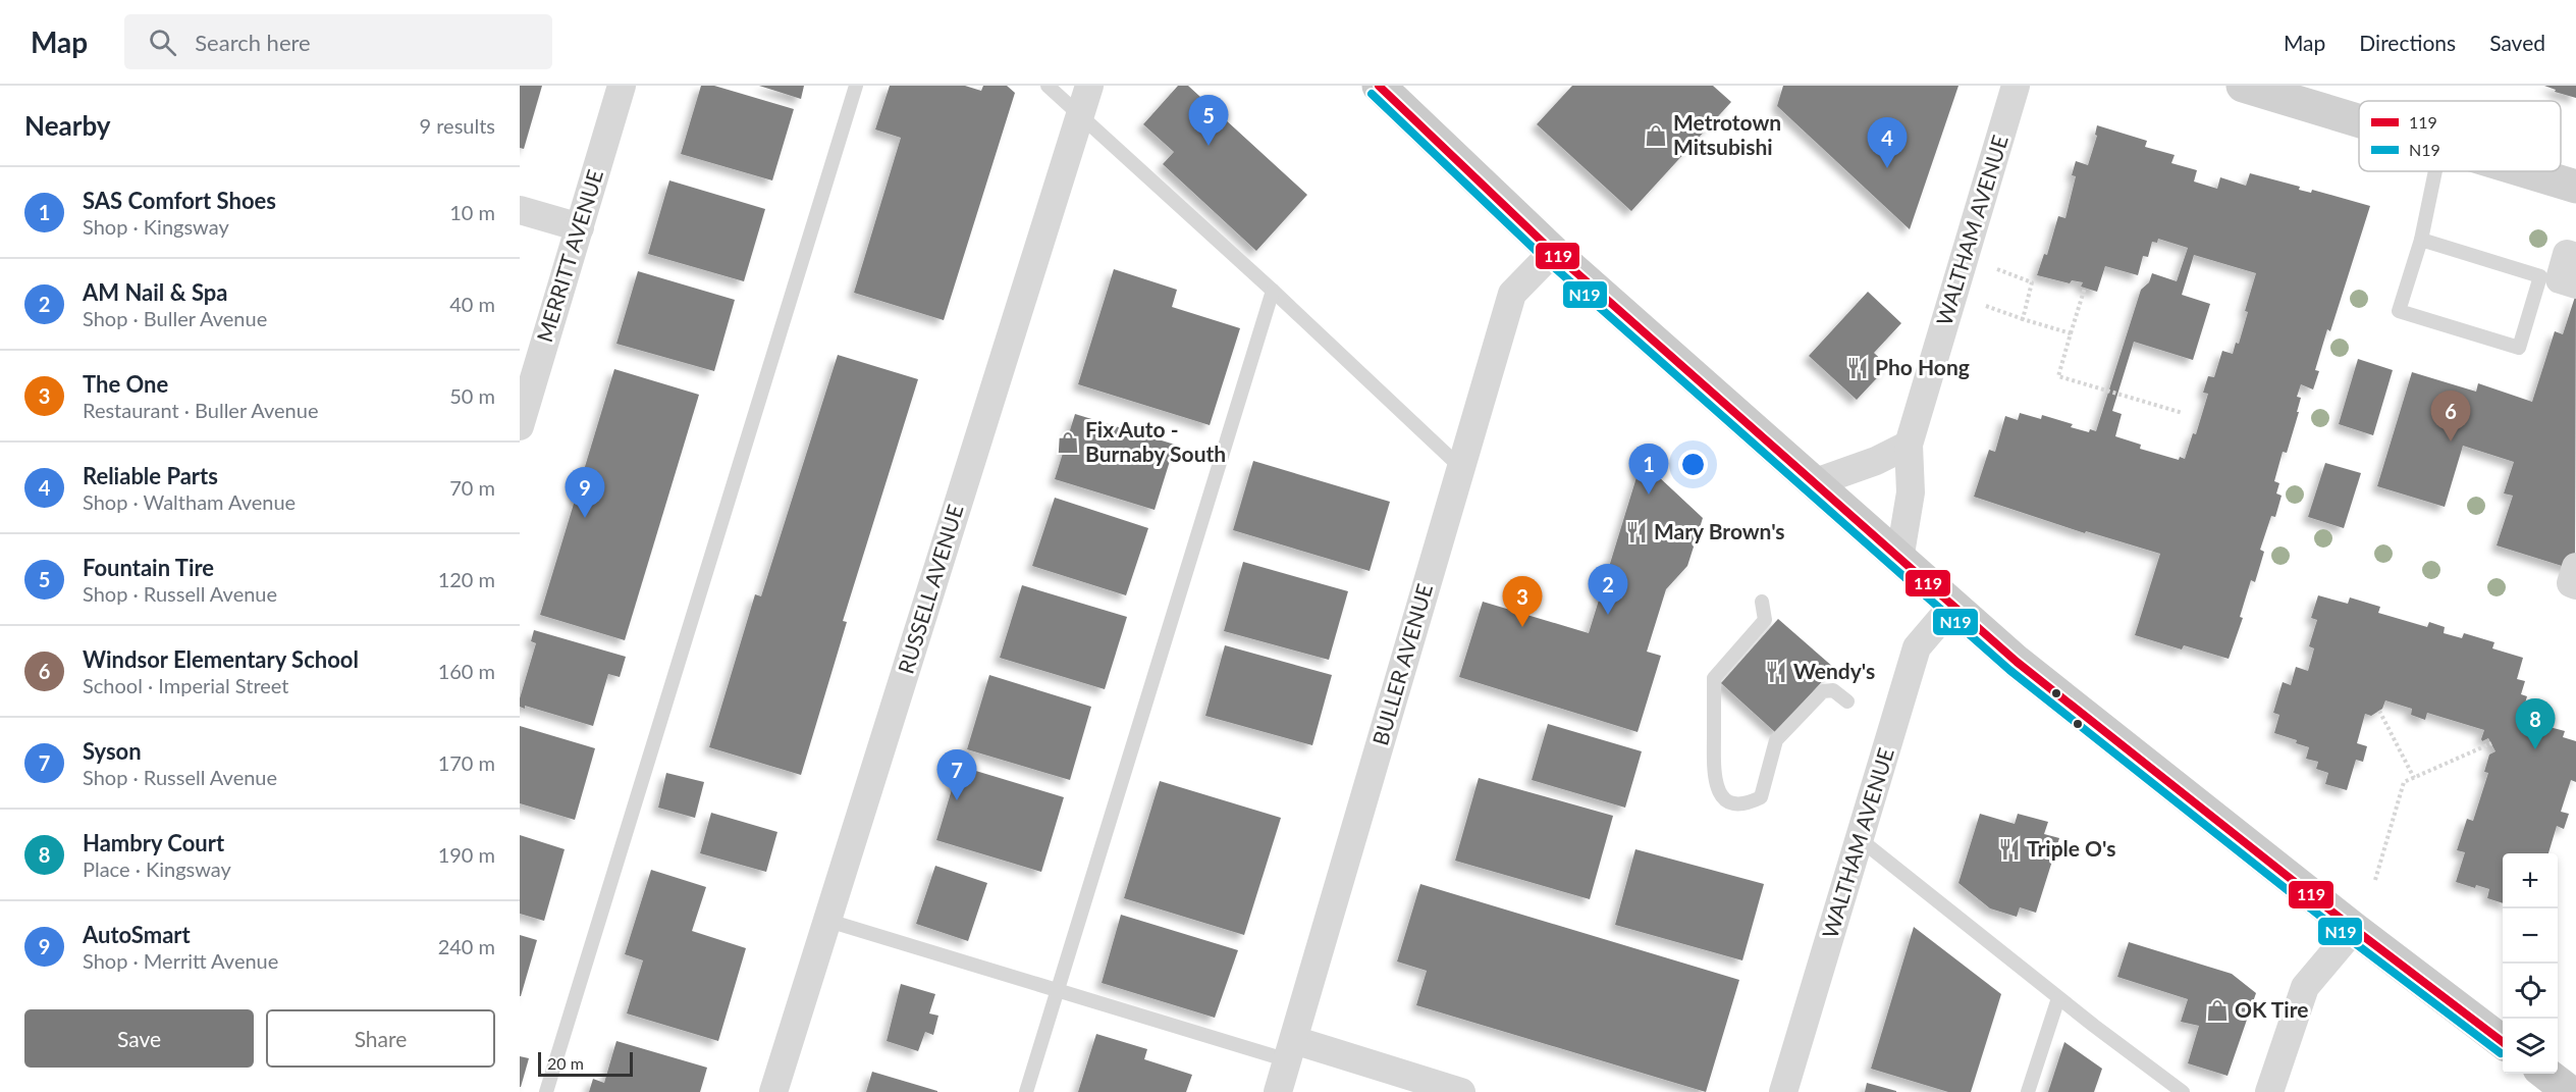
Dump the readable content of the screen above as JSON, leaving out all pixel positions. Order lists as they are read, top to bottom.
{
  "streets": {
    "street": [
      "WALTHAM AVENUE",
      "MERRITT AVENUE",
      "RUSSELL AVENUE",
      "BULLER AVENUE"
    ]
  },
  "places": {
    "shop": ["Metrotown Mitsubishi", "Fix Auto - Burnaby South", "OK Tire"],
    "restaurant": [
      "Pho Hong",
      "Mary Brown's",
      "Wendy's",
      "Triple O's"
    ]
  },
  "lines": ["transit line 119", "transit line N19"],
  "legend": ["119", "N19"],
  "scale_bar": "20 m",
  "page": {
    "header": "Map",
    "search": "Search here",
    "nav": ["Map", "Directions", "Saved"],
    "heading": ["Nearby", "9 results"],
    "pins": [
      "5",
      "4",
      "6",
      "1",
      "9",
      "2",
      "3",
      "8",
      "7"
    ],
    "list": [
      {
        "mark": "1",
        "name": "SAS Comfort Shoes",
        "note": "Shop · Kingsway",
        "value": "10 m"
      },
      {
        "mark": "2",
        "name": "AM Nail & Spa",
        "note": "Shop · Buller Avenue",
        "value": "40 m"
      },
      {
        "mark": "3",
        "name": "The One",
        "note": "Restaurant · Buller Avenue",
        "value": "50 m"
      },
      {
        "mark": "4",
        "name": "Reliable Parts",
        "note": "Shop · Waltham Avenue",
        "value": "70 m"
      },
      {
        "mark": "5",
        "name": "Fountain Tire",
        "note": "Shop · Russell Avenue",
        "value": "120 m"
      },
      {
        "mark": "6",
        "name": "Windsor Elementary School",
        "note": "School · Imperial Street",
        "value": "160 m"
      },
      {
        "mark": "7",
        "name": "Syson",
        "note": "Shop · Russell Avenue",
        "value": "170 m"
      },
      {
        "mark": "8",
        "name": "Hambry Court",
        "note": "Place · Kingsway",
        "value": "190 m"
      },
      {
        "mark": "9",
        "name": "AutoSmart",
        "note": "Shop · Merritt Avenue",
        "value": "240 m"
      }
    ],
    "map_buttons": ["+", "−"],
    "buttons": ["Save", "Share"],
    "scale": "20 m"
  }
}
